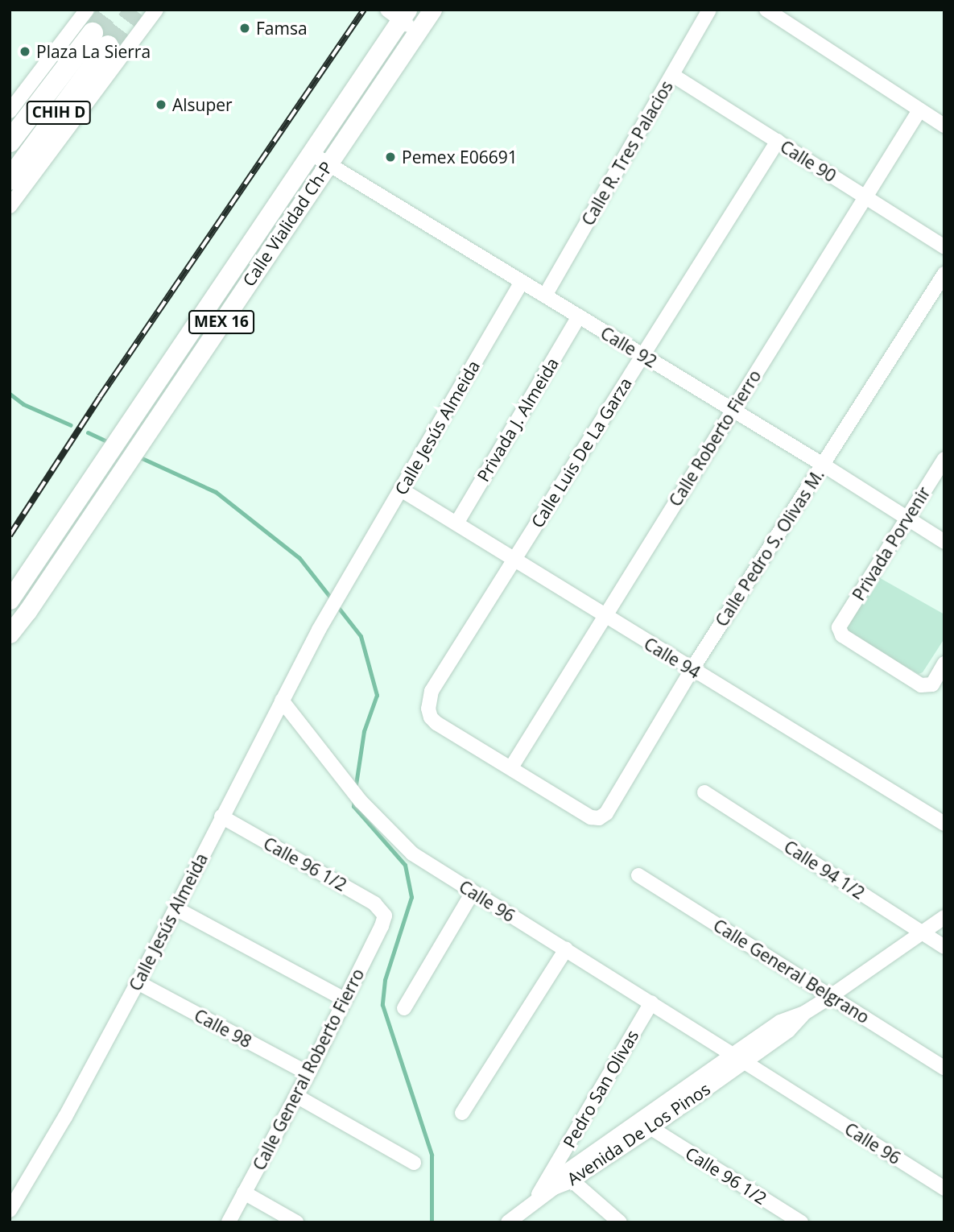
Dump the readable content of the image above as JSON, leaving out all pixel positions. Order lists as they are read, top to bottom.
{
  "streets": {
    "highway": ["CHIH D"],
    "main road": ["Calle Vialidad Ch-P", "MEX 16"],
    "street": [
      "Calle R. Tres Palacios",
      "Calle 90",
      "Calle 92",
      "Privada J. Almeida",
      "Calle Jesús Almeida",
      "Calle Roberto Fierro",
      "Calle Luis De La Garza",
      "Privada Porvenir",
      "Calle Pedro S. Olivas M.",
      "Calle 94",
      "Calle 96 1/2",
      "Calle 94 1/2",
      "Calle 96",
      "Calle General Belgrano",
      "Calle 98",
      "Calle General Roberto Fierro",
      "Pedro San Olivas",
      "Avenida De Los Pinos"
    ]
  },
  "crossings": [
    ["Calle R. Tres Palacios", "Calle 90"],
    ["Calle R. Tres Palacios", "Calle 92"],
    ["Calle 90", "Calle Roberto Fierro"],
    ["Calle 90", "Calle Luis De La Garza"],
    ["Calle Vialidad Ch-P", "Calle 92"],
    ["Calle 92", "Privada J. Almeida"],
    ["Calle 92", "Calle Jesús Almeida"],
    ["Calle 92", "Calle Roberto Fierro"],
    ["Calle 92", "Calle Luis De La Garza"],
    ["Calle 92", "Privada Porvenir"],
    ["Calle 92", "Calle Pedro S. Olivas M."],
    ["Privada J. Almeida", "Calle 94"],
    ["Calle Jesús Almeida", "Calle 94"],
    ["Calle Jesús Almeida", "Calle 96 1/2"],
    ["Calle Jesús Almeida", "Calle 96"],
    ["Calle Jesús Almeida", "Calle 98"],
    ["Calle Roberto Fierro", "Calle Luis De La Garza"],
    ["Calle Roberto Fierro", "Calle Pedro S. Olivas M."],
    ["Calle Roberto Fierro", "Calle 94"],
    ["Calle Luis De La Garza", "Calle Pedro S. Olivas M."],
    ["Calle Luis De La Garza", "Calle 94"],
    ["Calle Pedro S. Olivas M.", "Calle 94"],
    ["Calle 96 1/2", "Calle General Roberto Fierro"],
    ["Calle 96 1/2", "Avenida De Los Pinos"],
    ["Calle 94 1/2", "Avenida De Los Pinos"],
    ["Calle 96", "Pedro San Olivas"],
    ["Calle 96", "Avenida De Los Pinos"],
    ["Calle General Belgrano", "Avenida De Los Pinos"],
    ["Calle 98", "Calle General Roberto Fierro"],
    ["Pedro San Olivas", "Avenida De Los Pinos"]
  ],
  "places": [
    "Famsa",
    "Plaza La Sierra",
    "Alsuper",
    "Pemex E06691"
  ]
}
